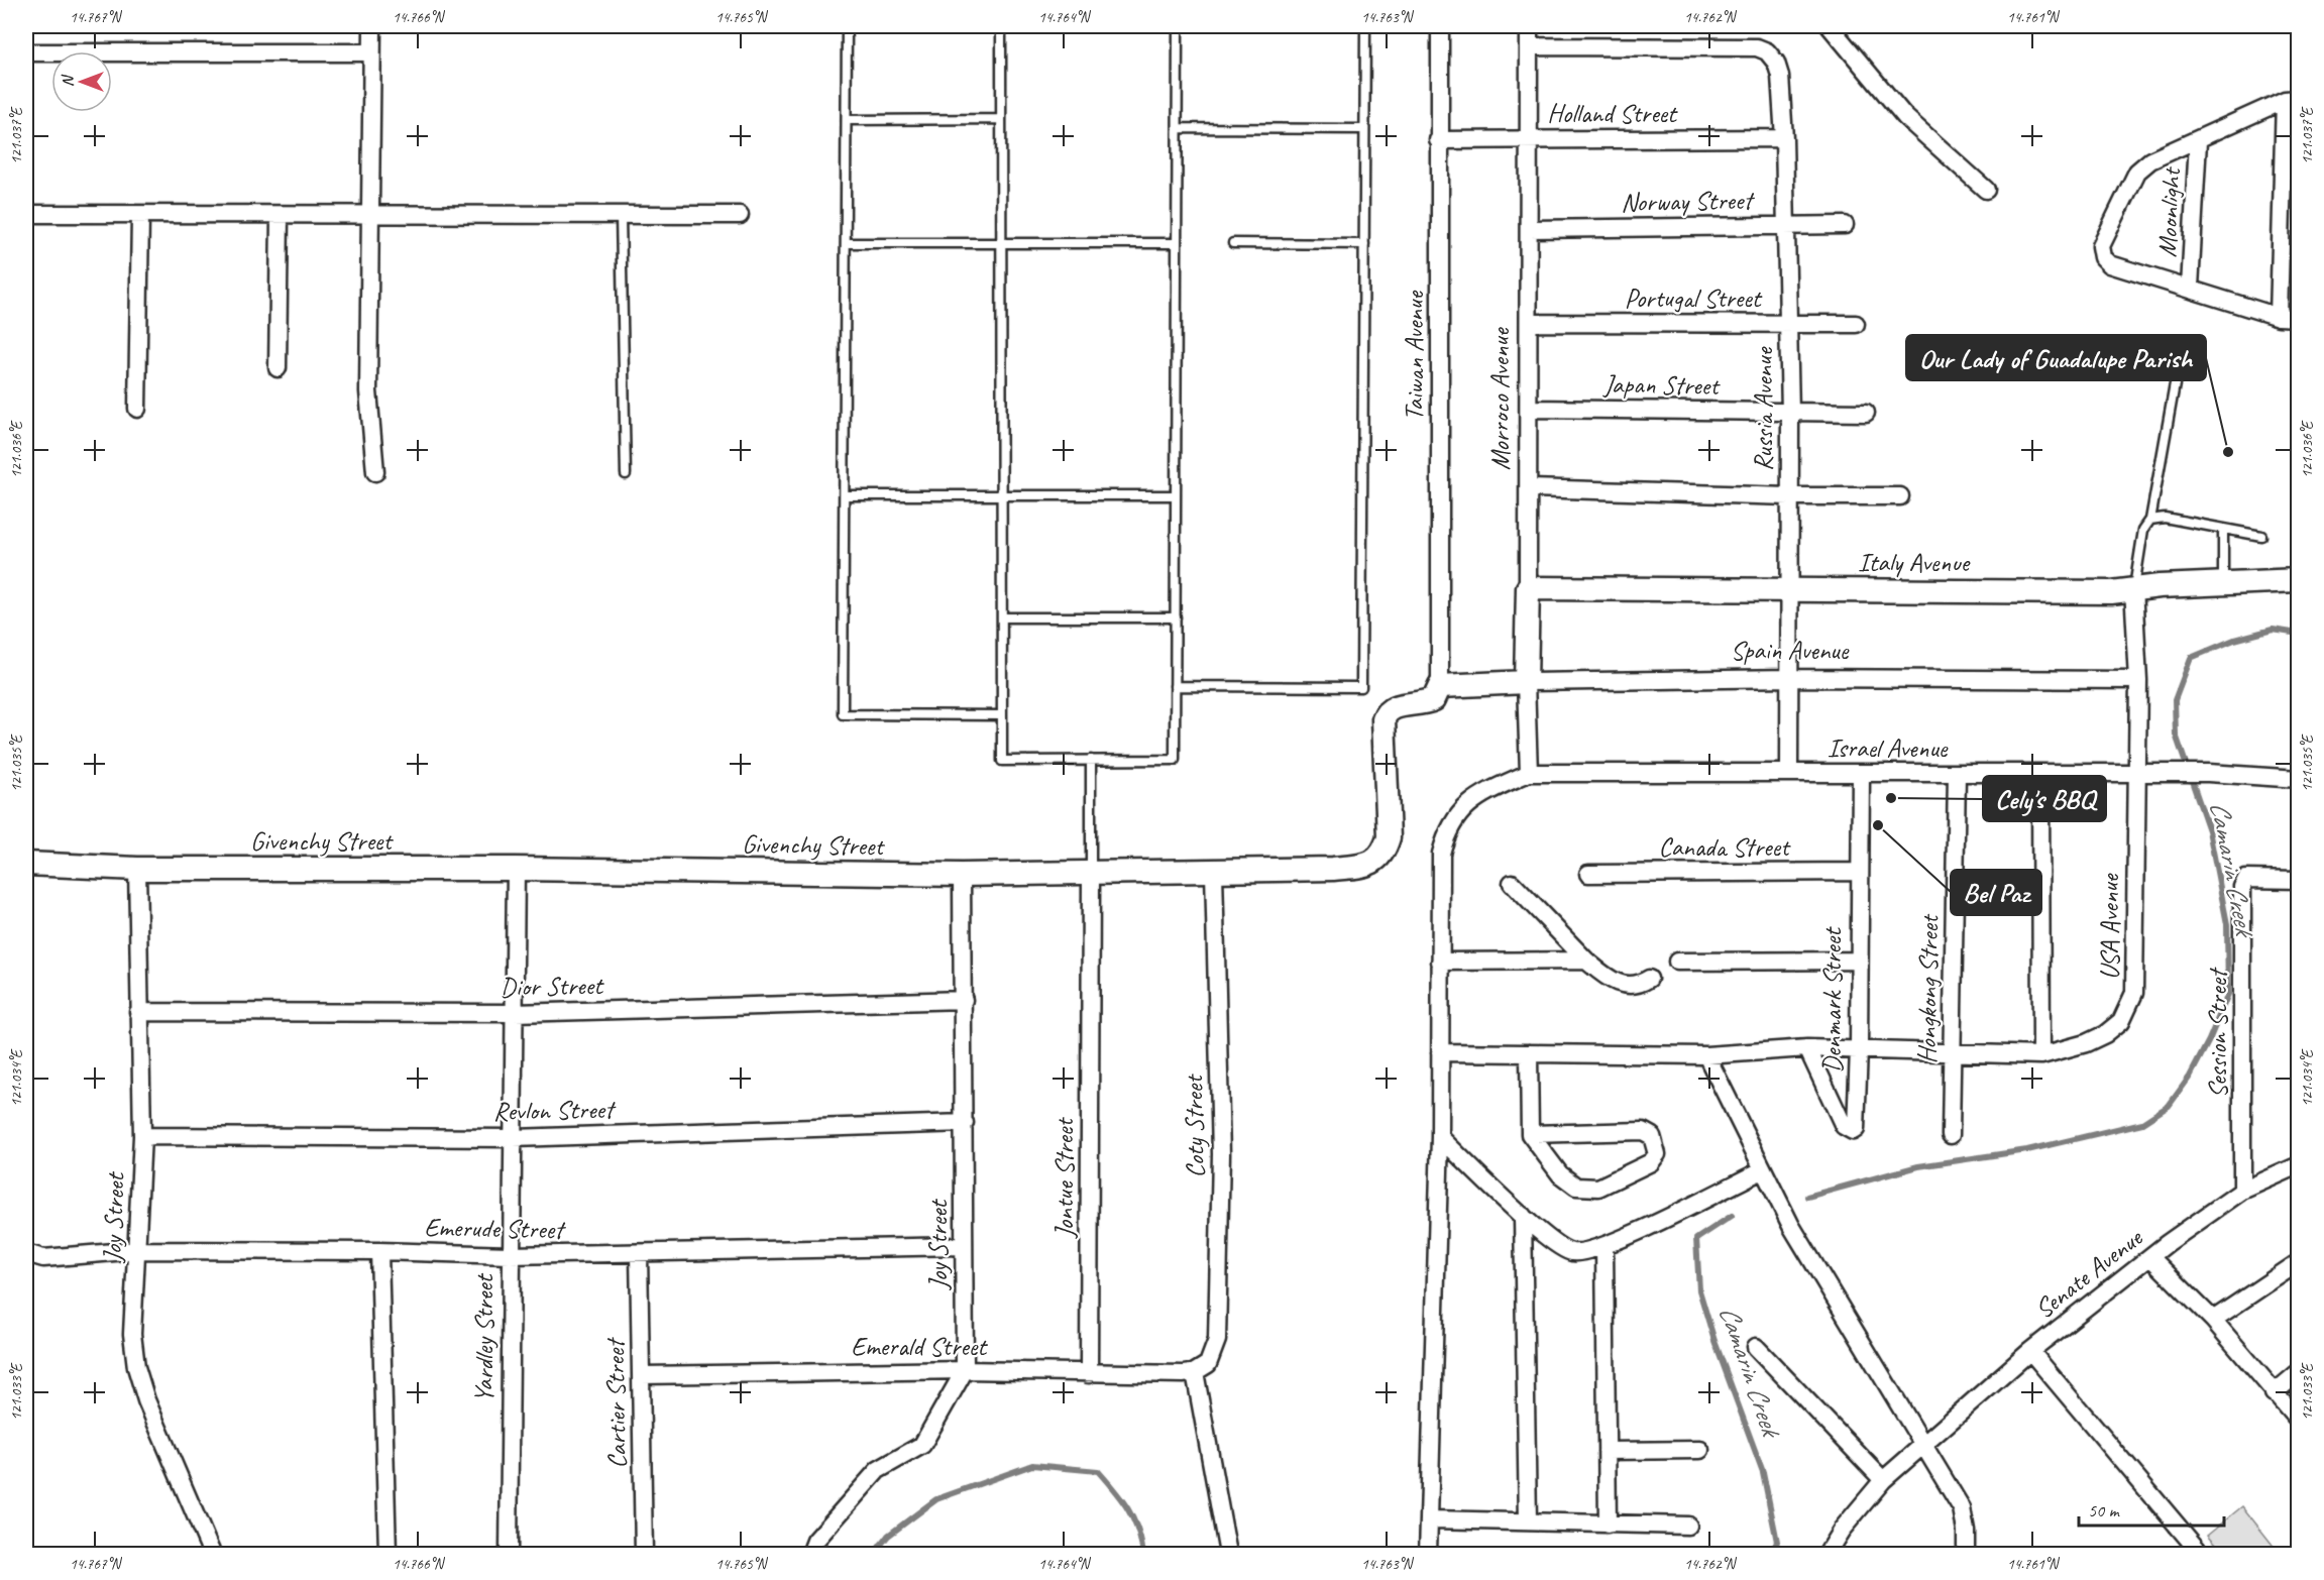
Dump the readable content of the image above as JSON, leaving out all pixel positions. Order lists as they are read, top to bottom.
{
  "streets": {
    "street": [
      "Holland Street",
      "Norway Street",
      "Moonlight",
      "Portugal Street",
      "Taiwan Avenue",
      "Japan Street",
      "Morroco Avenue",
      "Russia Avenue",
      "Italy Avenue",
      "Spain Avenue",
      "Israel Avenue",
      "Givenchy Street",
      "Canada Street",
      "USA Avenue",
      "Dior Street",
      "Hongkong Street",
      "Denmark Street",
      "Session Street",
      "Revlon Street",
      "Coty Street",
      "Jontue Street",
      "Joy Street",
      "Emerude Street",
      "Senate Avenue",
      "Yardley Street",
      "Emerald Street",
      "Cartier Street"
    ]
  },
  "crossings": [
    ["Holland Street", "Taiwan Avenue"],
    ["Holland Street", "Morroco Avenue"],
    ["Holland Street", "Russia Avenue"],
    ["Norway Street", "Morroco Avenue"],
    ["Norway Street", "Russia Avenue"],
    ["Portugal Street", "Morroco Avenue"],
    ["Portugal Street", "Russia Avenue"],
    ["Taiwan Avenue", "Spain Avenue"],
    ["Taiwan Avenue", "Givenchy Street"],
    ["Japan Street", "Morroco Avenue"],
    ["Japan Street", "Russia Avenue"],
    ["Morroco Avenue", "Russia Avenue"],
    ["Morroco Avenue", "Italy Avenue"],
    ["Morroco Avenue", "Spain Avenue"],
    ["Morroco Avenue", "Israel Avenue"],
    ["Russia Avenue", "Italy Avenue"],
    ["Russia Avenue", "Spain Avenue"],
    ["Russia Avenue", "Israel Avenue"],
    ["Italy Avenue", "USA Avenue"],
    ["Spain Avenue", "Givenchy Street"],
    ["Spain Avenue", "USA Avenue"],
    ["Israel Avenue", "USA Avenue"],
    ["Israel Avenue", "Hongkong Street"],
    ["Israel Avenue", "Denmark Street"],
    ["Givenchy Street", "Coty Street"],
    ["Givenchy Street", "Jontue Street"],
    ["Givenchy Street", "Joy Street"],
    ["Givenchy Street", "Yardley Street"],
    ["Canada Street", "Denmark Street"],
    ["USA Avenue", "Hongkong Street"],
    ["USA Avenue", "Denmark Street"],
    ["Dior Street", "Joy Street"],
    ["Dior Street", "Yardley Street"],
    ["Session Street", "Senate Avenue"],
    ["Revlon Street", "Joy Street"],
    ["Revlon Street", "Yardley Street"],
    ["Coty Street", "Emerald Street"],
    ["Jontue Street", "Emerald Street"],
    ["Joy Street", "Emerude Street"],
    ["Joy Street", "Emerald Street"],
    ["Emerude Street", "Yardley Street"],
    ["Emerude Street", "Cartier Street"],
    ["Emerald Street", "Cartier Street"]
  ],
  "water": ["Camarin Creek"],
  "places": ["Our Lady of Guadalupe Parish", "Cely's BBQ", "Bel Paz"],
  "scale_bar": "50 m",
  "north": "left",
  "coordinates": [
    "14.767°N",
    "14.766°N",
    "14.765°N",
    "14.764°N",
    "14.763°N",
    "14.762°N",
    "14.761°N",
    "121.037°E",
    "121.036°E",
    "121.035°E",
    "121.034°E",
    "121.033°E"
  ]
}
